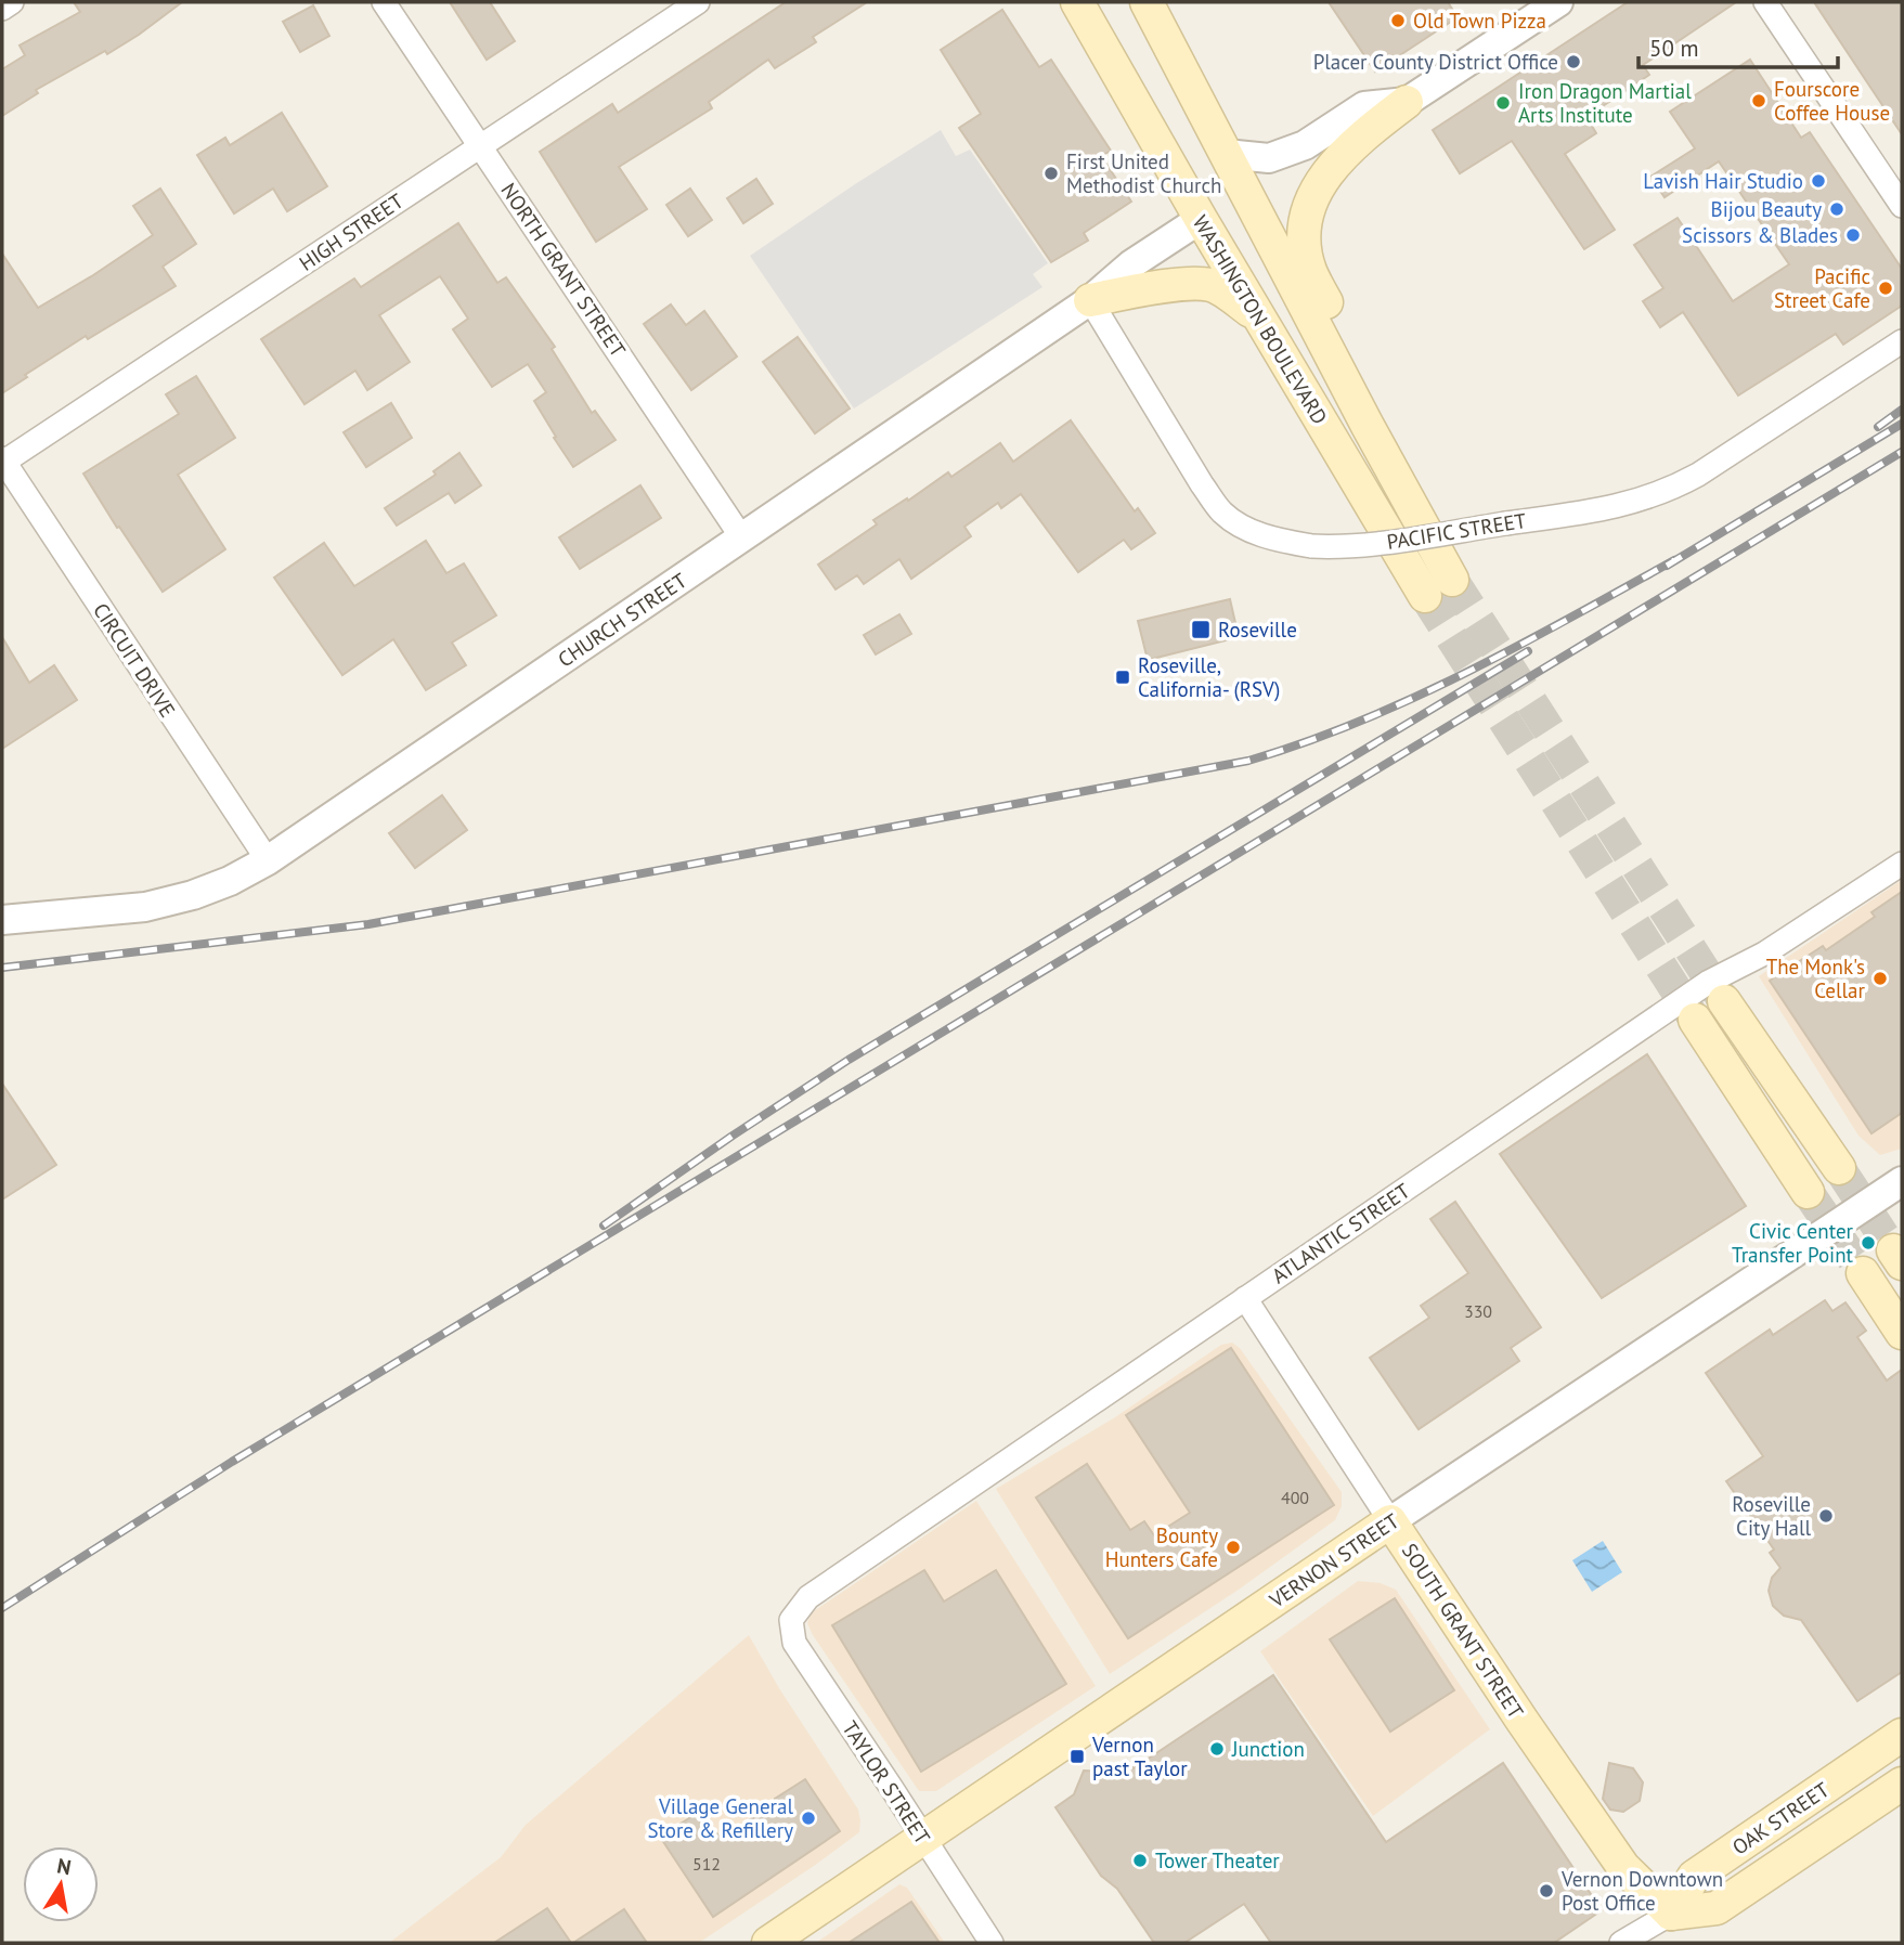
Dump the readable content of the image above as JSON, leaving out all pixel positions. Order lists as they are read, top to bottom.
{
  "streets": {
    "main road": [
      "WASHINGTON BOULEVARD",
      "VERNON STREET",
      "SOUTH GRANT STREET",
      "OAK STREET"
    ],
    "street": [
      "HIGH STREET",
      "NORTH GRANT STREET",
      "PACIFIC STREET",
      "CHURCH STREET",
      "CIRCUIT DRIVE",
      "ATLANTIC STREET",
      "TAYLOR STREET"
    ]
  },
  "crossings": [
    ["HIGH STREET", "NORTH GRANT STREET"],
    ["HIGH STREET", "CIRCUIT DRIVE"],
    ["NORTH GRANT STREET", "CHURCH STREET"],
    ["WASHINGTON BOULEVARD", "CHURCH STREET"],
    ["PACIFIC STREET", "CHURCH STREET"],
    ["CHURCH STREET", "CIRCUIT DRIVE"],
    ["ATLANTIC STREET", "SOUTH GRANT STREET"],
    ["ATLANTIC STREET", "TAYLOR STREET"],
    ["VERNON STREET", "SOUTH GRANT STREET"],
    ["VERNON STREET", "TAYLOR STREET"],
    ["SOUTH GRANT STREET", "OAK STREET"]
  ],
  "places": {
    "other": [
      "Old Town Pizza",
      "Placer County District Office",
      "Fourscore Coffee House",
      "Iron Dragon Martial Arts Institute",
      "First United Methodist Church",
      "Lavish Hair Studio",
      "Bijou Beauty",
      "Scissors & Blades",
      "Pacific Street Cafe",
      "The Monk's Cellar",
      "Civic Center Transfer Point",
      "Roseville City Hall",
      "Bounty Hunters Cafe",
      "Junction",
      "Village General Store & Refillery",
      "Tower Theater",
      "Vernon Downtown Post Office"
    ],
    "transit": ["Roseville", "Roseville, California- (RSV)", "Vernon past Taylor"]
  },
  "house_numbers": ["330", "400", "512"],
  "scale_bar": "50 m",
  "north": "top"
}
